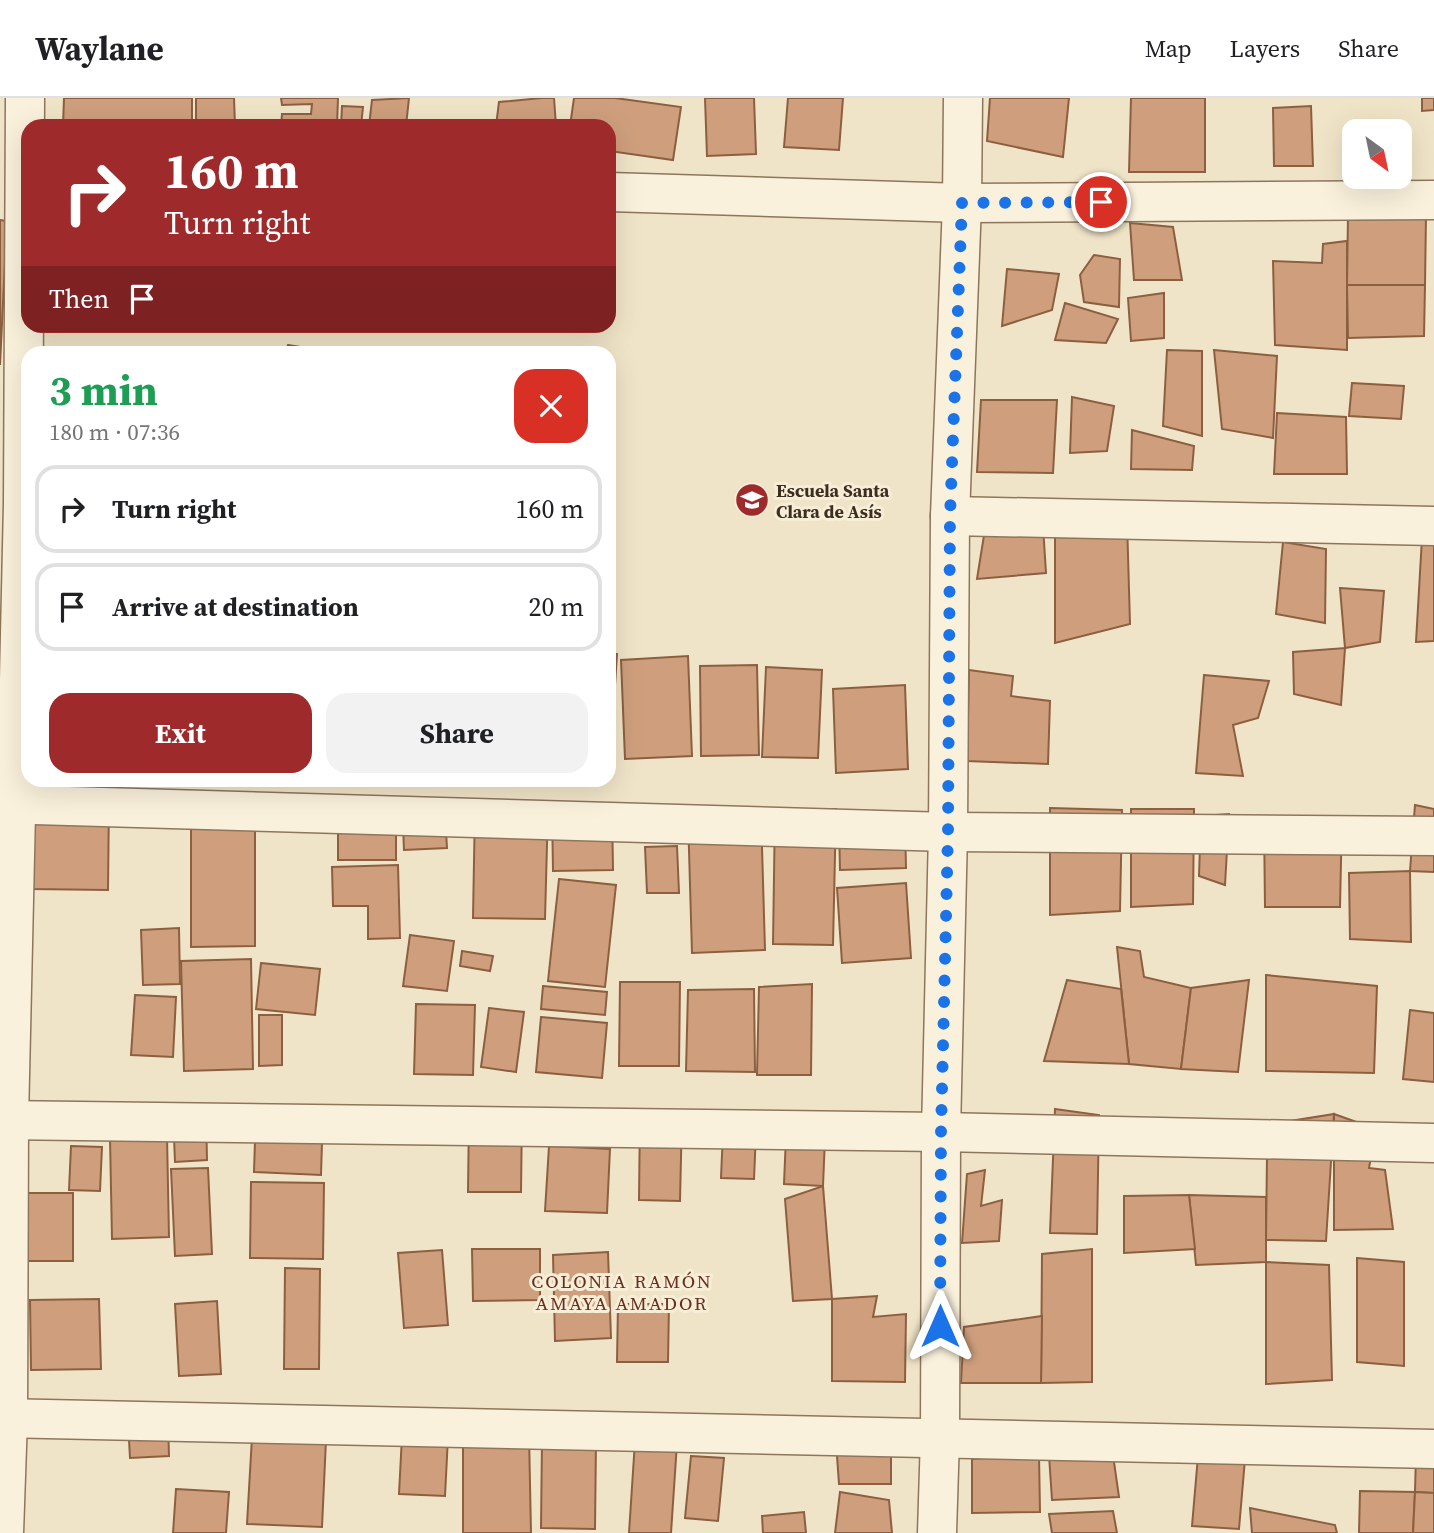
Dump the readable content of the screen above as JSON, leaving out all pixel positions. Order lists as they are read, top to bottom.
{
  "districts": ["COLONIA RAMÓN AMAYA AMADOR"],
  "places": {
    "school or university": ["Escuela Santa Clara de Asís"]
  },
  "north": "bottom right",
  "page": {
    "header": "Waylane",
    "nav": ["Map", "Layers", "Share"],
    "turn": ["160 m", "Turn right"],
    "then": "Then",
    "heading": ["3 min", "180 m · 07:36"],
    "list": [
      {
        "name": "Turn right",
        "value": "160 m"
      },
      {
        "name": "Arrive at destination",
        "value": "20 m"
      }
    ],
    "buttons": ["Exit", "Share"]
  }
}
